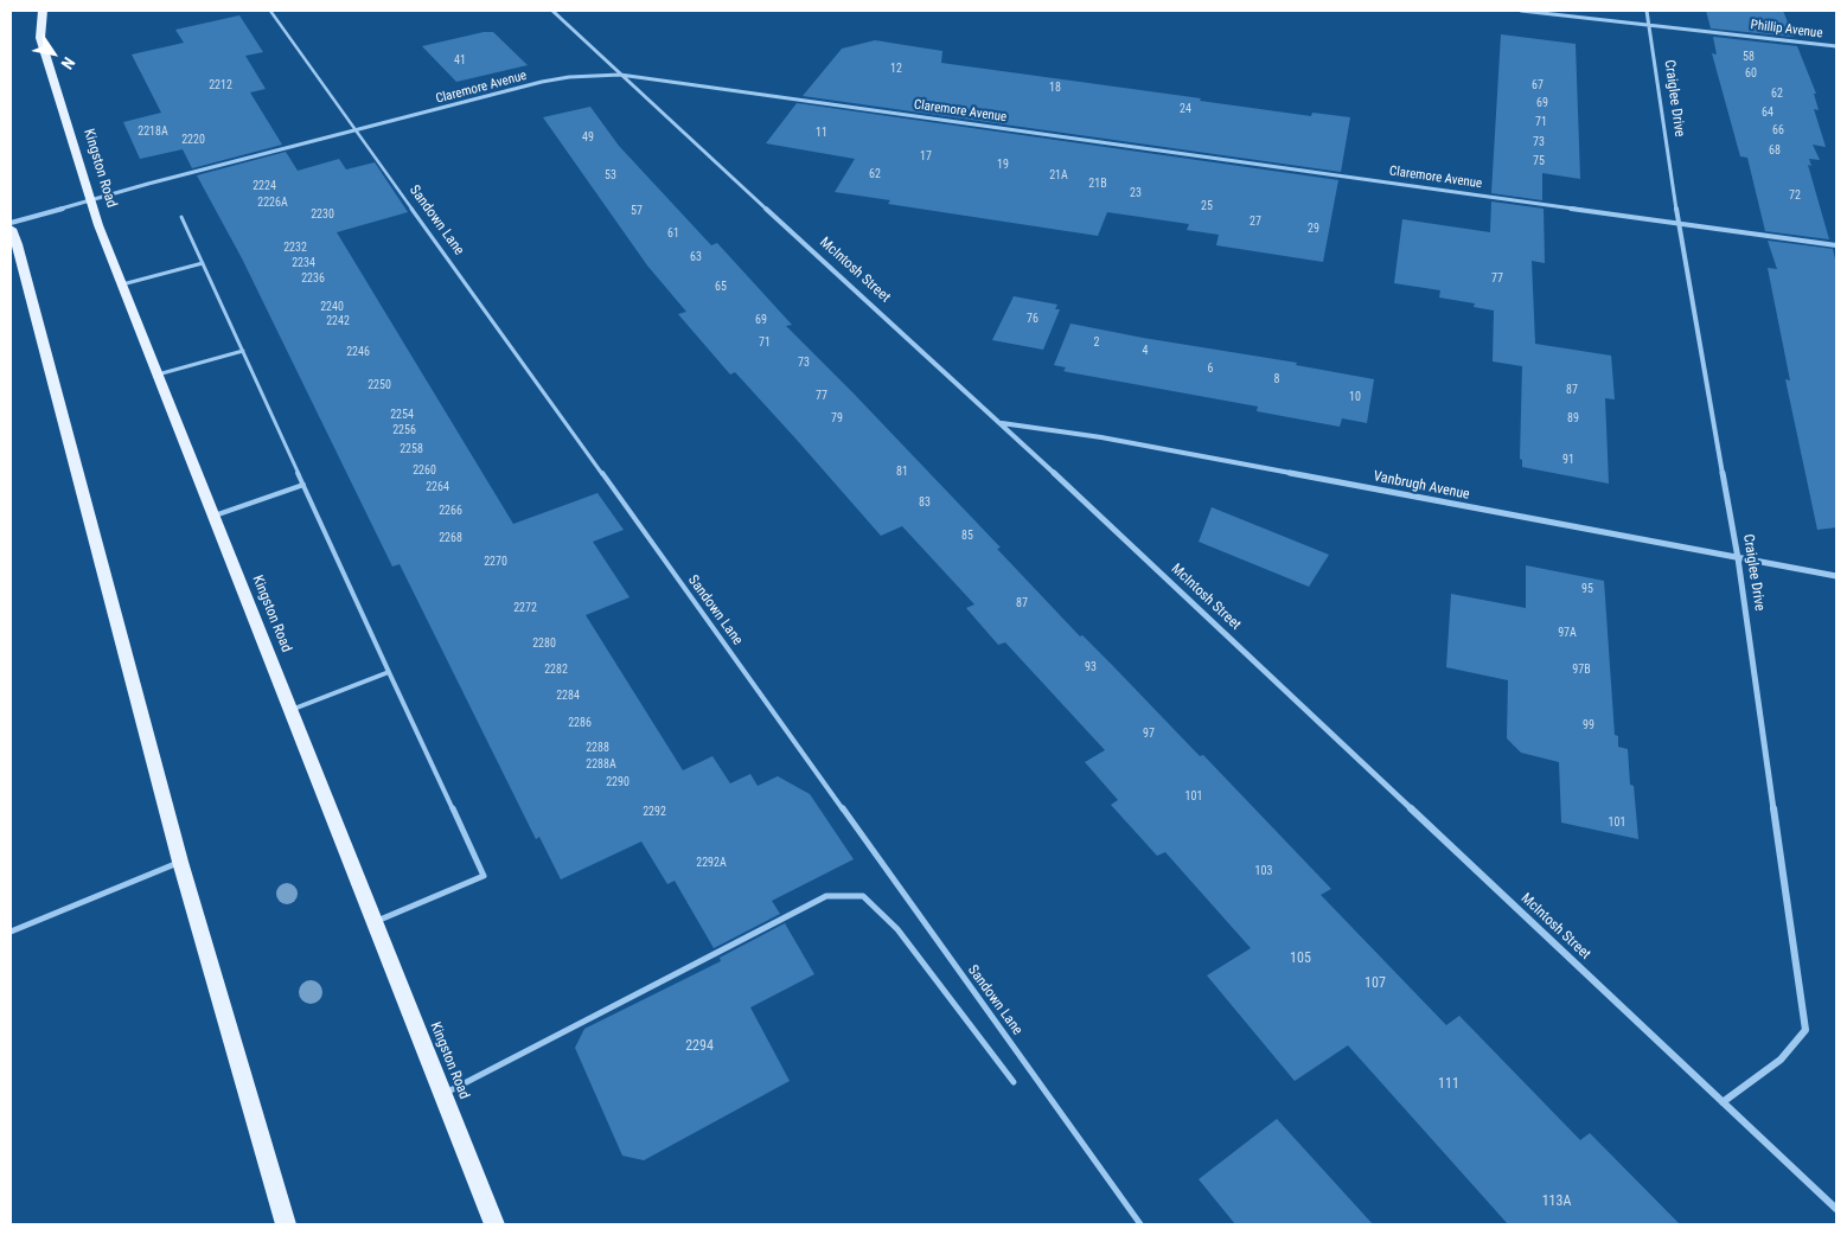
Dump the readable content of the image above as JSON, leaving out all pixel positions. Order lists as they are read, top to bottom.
{
  "streets": {
    "main road": ["Kingston Road"],
    "street": [
      "Phillip Avenue",
      "Claremore Avenue",
      "Craiglee Drive",
      "McIntosh Street",
      "Vanbrugh Avenue"
    ],
    "lane": ["Sandown Lane"]
  },
  "crossings": [
    ["Phillip Avenue", "Craiglee Drive"],
    ["Claremore Avenue", "Craiglee Drive"],
    ["Claremore Avenue", "Kingston Road"],
    ["Claremore Avenue", "Sandown Lane"],
    ["Claremore Avenue", "McIntosh Street"],
    ["Craiglee Drive", "McIntosh Street"],
    ["Craiglee Drive", "Vanbrugh Avenue"],
    ["McIntosh Street", "Vanbrugh Avenue"]
  ],
  "house_numbers": [
    "58",
    "41",
    "12",
    "60",
    "2212",
    "67",
    "18",
    "62",
    "69",
    "24",
    "64",
    "71",
    "66",
    "2218A",
    "11",
    "49",
    "2220",
    "73",
    "68",
    "17",
    "75",
    "19",
    "62",
    "53",
    "21A",
    "21B",
    "2224",
    "23",
    "72",
    "2226A",
    "25",
    "57",
    "2230",
    "27",
    "29",
    "61",
    "2232",
    "63",
    "2234",
    "2236",
    "77",
    "65",
    "2240",
    "76",
    "69",
    "2242",
    "71",
    "2",
    "4",
    "2246",
    "73",
    "6",
    "8",
    "2250",
    "87",
    "77",
    "10",
    "2254",
    "79",
    "89",
    "2256",
    "2258",
    "91",
    "2260",
    "81",
    "2264",
    "83",
    "2266",
    "85",
    "2268",
    "2270",
    "95",
    "87",
    "2272",
    "97A",
    "2280",
    "93",
    "2282",
    "97B",
    "2284",
    "2286",
    "99",
    "97",
    "2288",
    "2288A",
    "2290",
    "101",
    "2292",
    "101",
    "2292A",
    "103",
    "105",
    "107",
    "2294",
    "111",
    "113A"
  ],
  "north": "bottom right"
}
